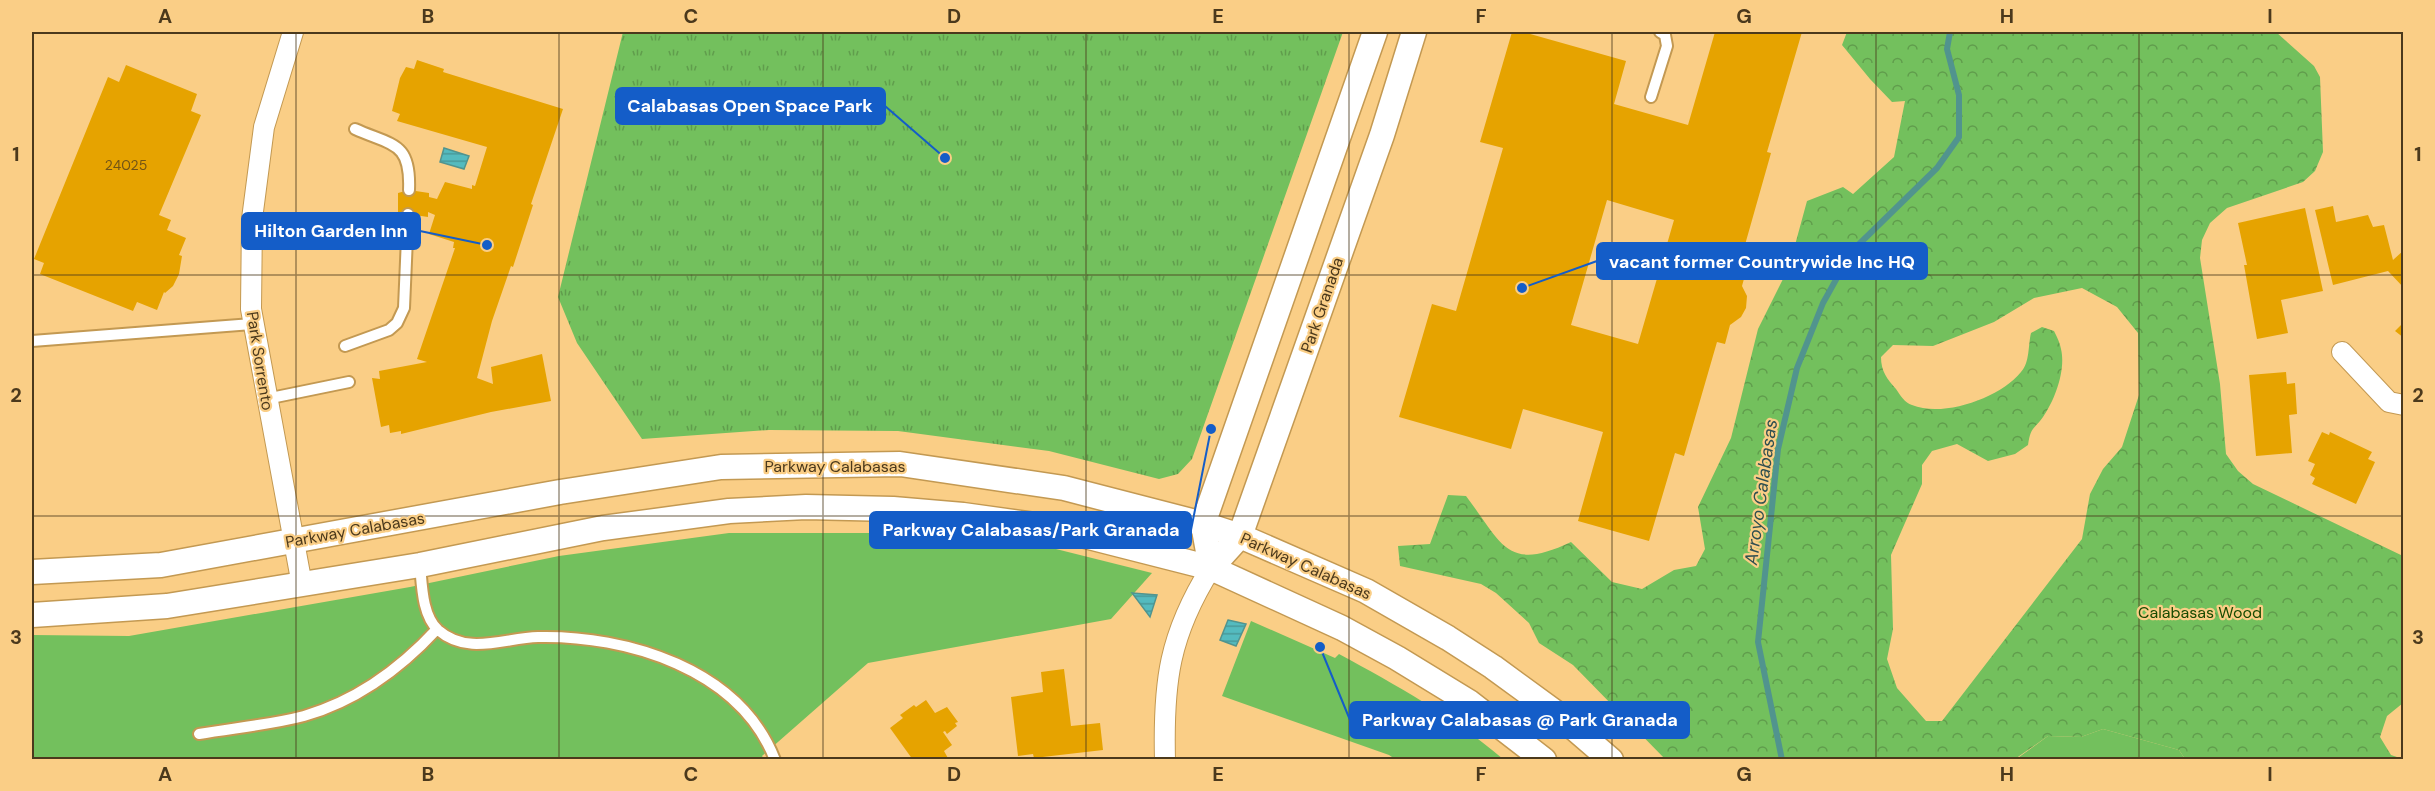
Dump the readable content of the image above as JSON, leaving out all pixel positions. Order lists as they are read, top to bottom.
{
  "streets": {
    "street": ["Park Granada", "Park Sorrento", "Parkway Calabasas"]
  },
  "crossings": [
    ["Park Granada", "Parkway Calabasas"],
    ["Park Sorrento", "Parkway Calabasas"]
  ],
  "water": ["Arroyo Calabasas"],
  "parks": ["Calabasas Wood"],
  "places": [
    "Calabasas Open Space Park",
    "Hilton Garden Inn",
    "vacant former Countrywide Inc HQ",
    "Parkway Calabasas/Park Granada",
    "Parkway Calabasas @ Park Granada"
  ],
  "house_numbers": ["24025"],
  "grid": {
    "columns": [
      "A",
      "B",
      "C",
      "D",
      "E",
      "F",
      "G",
      "H",
      "I"
    ],
    "rows": ["1", "2", "3"]
  }
}
